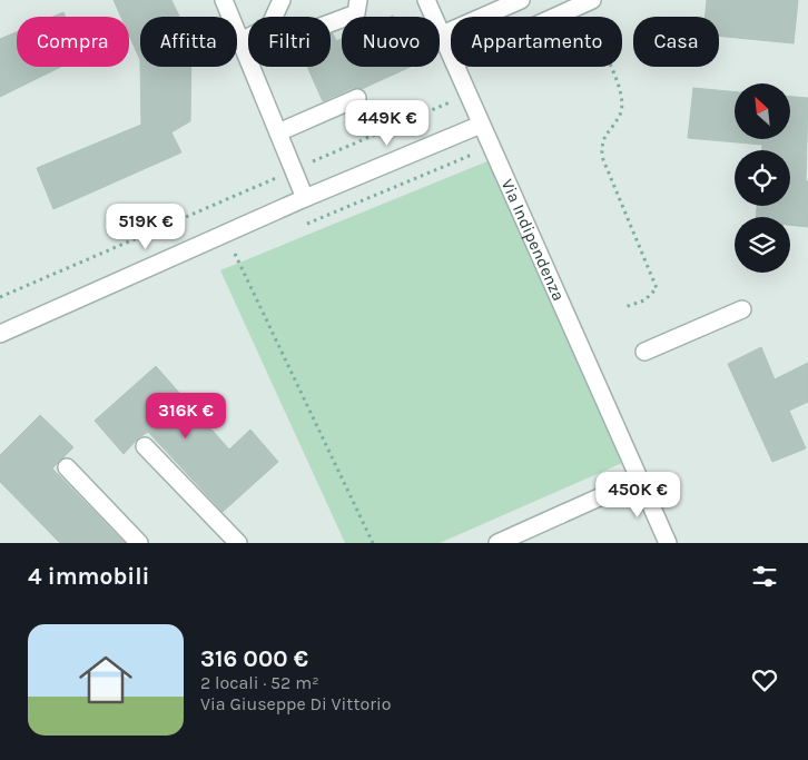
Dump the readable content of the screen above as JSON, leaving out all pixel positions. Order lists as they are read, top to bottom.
{
  "streets": {
    "street": ["Via Indipendenza"]
  },
  "north": "top left",
  "page": {
    "chip": [
      "Compra",
      "Affitta",
      "Filtri",
      "Nuovo",
      "Appartamento",
      "Casa"
    ],
    "price": [
      "449K €",
      "519K €",
      "316K €",
      "450K €"
    ],
    "heading": "4 immobili",
    "list": [
      {
        "name": "316 000 €",
        "note": "2 locali · 52 m² · Via Giuseppe Di Vittorio"
      }
    ]
  }
}
